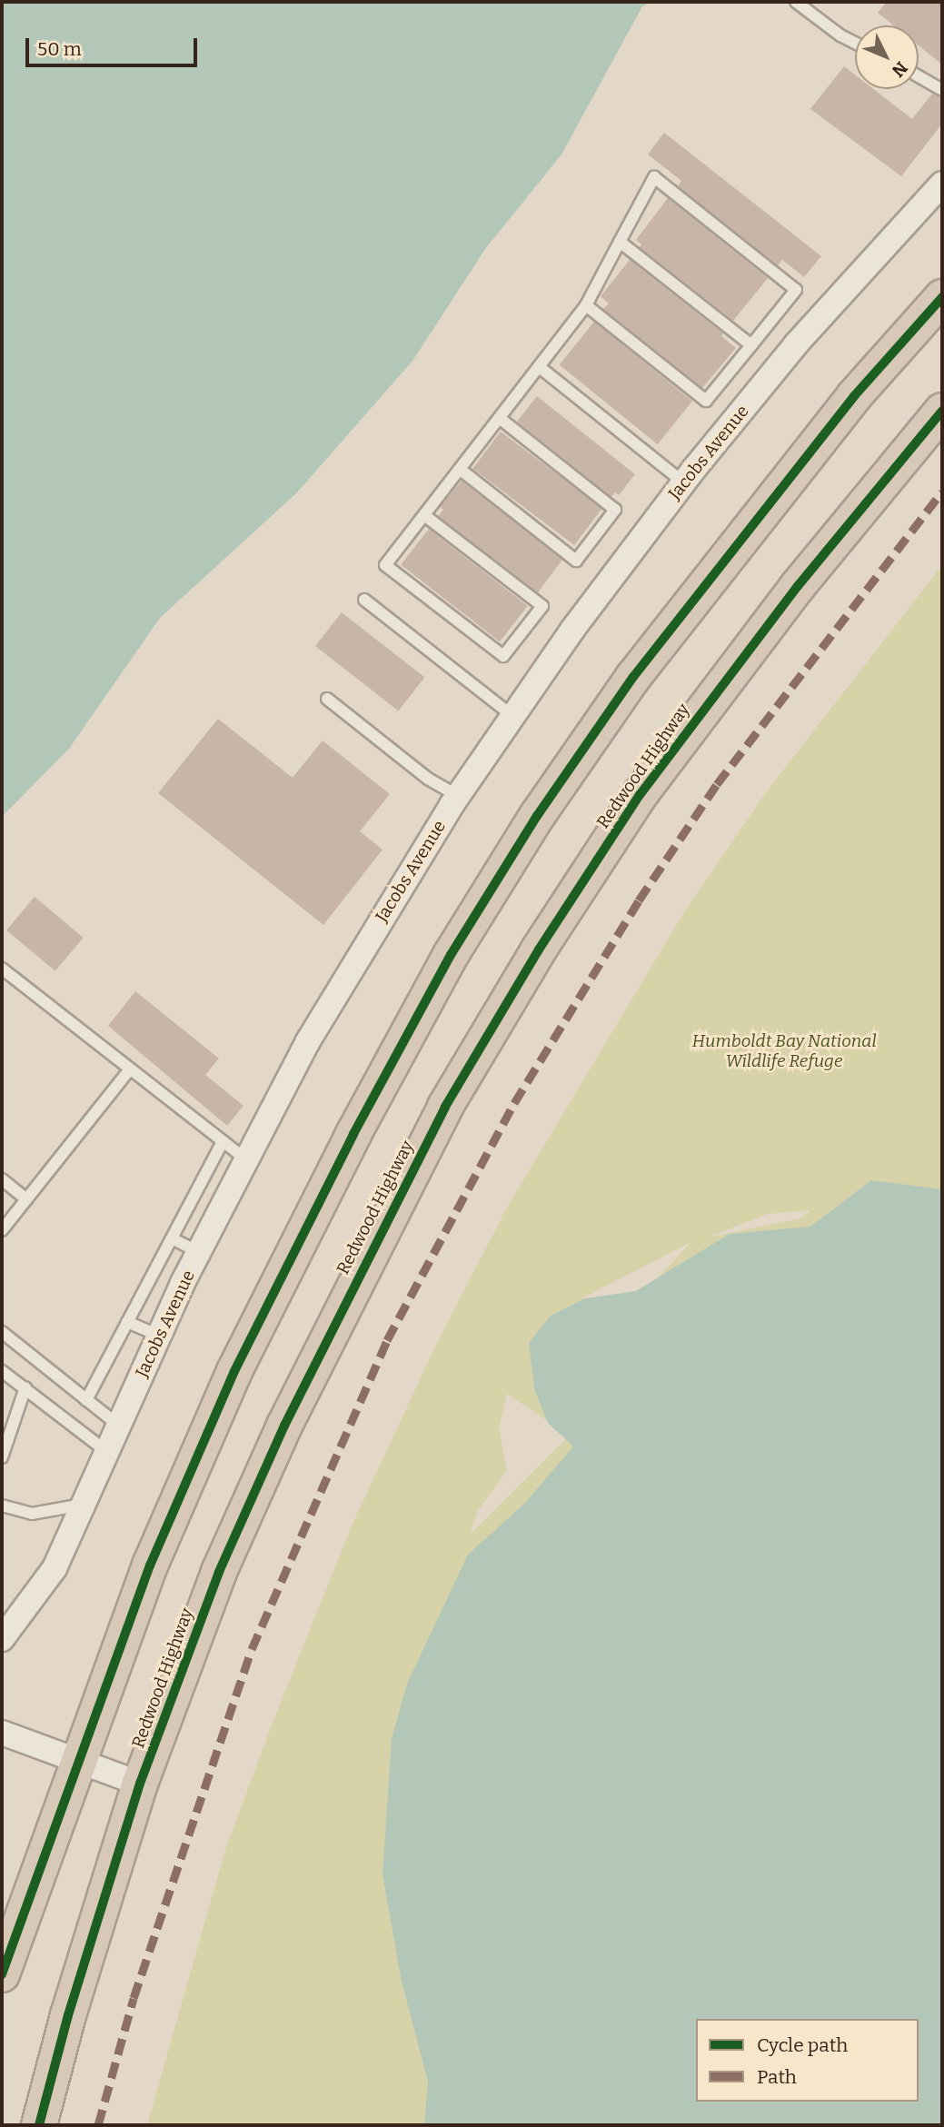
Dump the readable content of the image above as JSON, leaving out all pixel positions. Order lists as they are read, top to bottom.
{
  "streets": {
    "highway": ["Redwood Highway"],
    "street": ["Jacobs Avenue"]
  },
  "parks": ["Humboldt Bay National Wildlife Refuge"],
  "legend": ["Cycle path", "Path"],
  "scale_bar": "50 m",
  "north": "bottom right"
}
